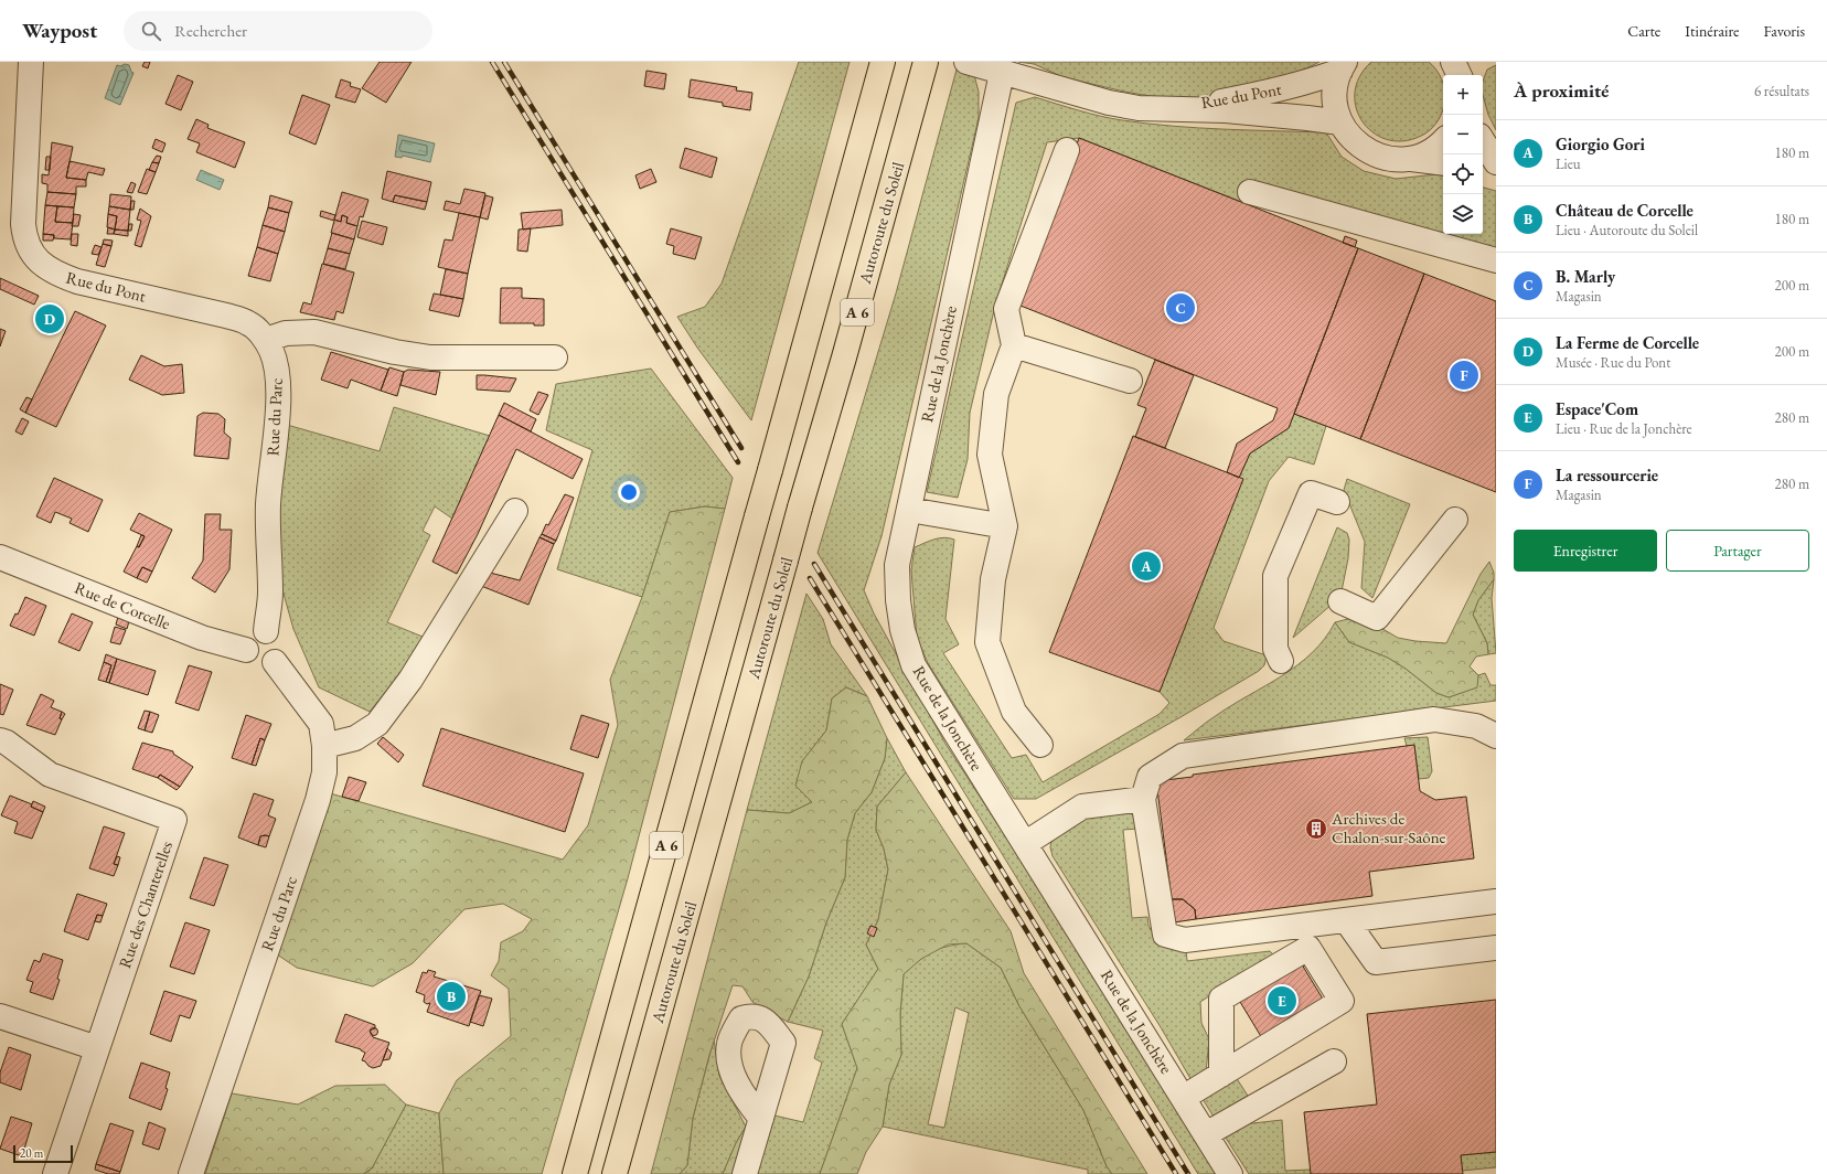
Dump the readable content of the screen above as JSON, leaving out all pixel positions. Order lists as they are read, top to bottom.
{
  "streets": {
    "highway": ["Autoroute du Soleil", "A 6"],
    "street": [
      "Rue du Pont",
      "Rue de la Jonchère",
      "Rue du Parc",
      "Rue de Corcelle",
      "Rue des Chanterelles"
    ]
  },
  "crossings": [
    ["Rue du Pont", "Rue de la Jonchère"],
    ["Rue du Pont", "Rue du Parc"],
    ["Rue du Parc", "Rue de Corcelle"]
  ],
  "places": {
    "building": ["Archives de Chalon-sur-Saône"]
  },
  "scale_bar": "20 m",
  "page": {
    "header": "Waypost",
    "search": "Rechercher",
    "nav": ["Carte", "Itinéraire", "Favoris"],
    "heading": ["À proximité", "6 résultats"],
    "map_buttons": ["+", "−"],
    "list": [
      {
        "mark": "A",
        "name": "Giorgio Gori",
        "note": "Lieu",
        "value": "180 m"
      },
      {
        "mark": "B",
        "name": "Château de Corcelle",
        "note": "Lieu · Autoroute du Soleil",
        "value": "180 m"
      },
      {
        "mark": "C",
        "name": "B. Marly",
        "note": "Magasin",
        "value": "200 m"
      },
      {
        "mark": "D",
        "name": "La Ferme de Corcelle",
        "note": "Musée · Rue du Pont",
        "value": "200 m"
      },
      {
        "mark": "E",
        "name": "Espace'Com",
        "note": "Lieu · Rue de la Jonchère",
        "value": "280 m"
      },
      {
        "mark": "F",
        "name": "La ressourcerie",
        "note": "Magasin",
        "value": "280 m"
      }
    ],
    "pins": [
      "C",
      "D",
      "F",
      "A",
      "B",
      "E"
    ],
    "buttons": ["Enregistrer", "Partager"],
    "scale": "20 m"
  }
}
